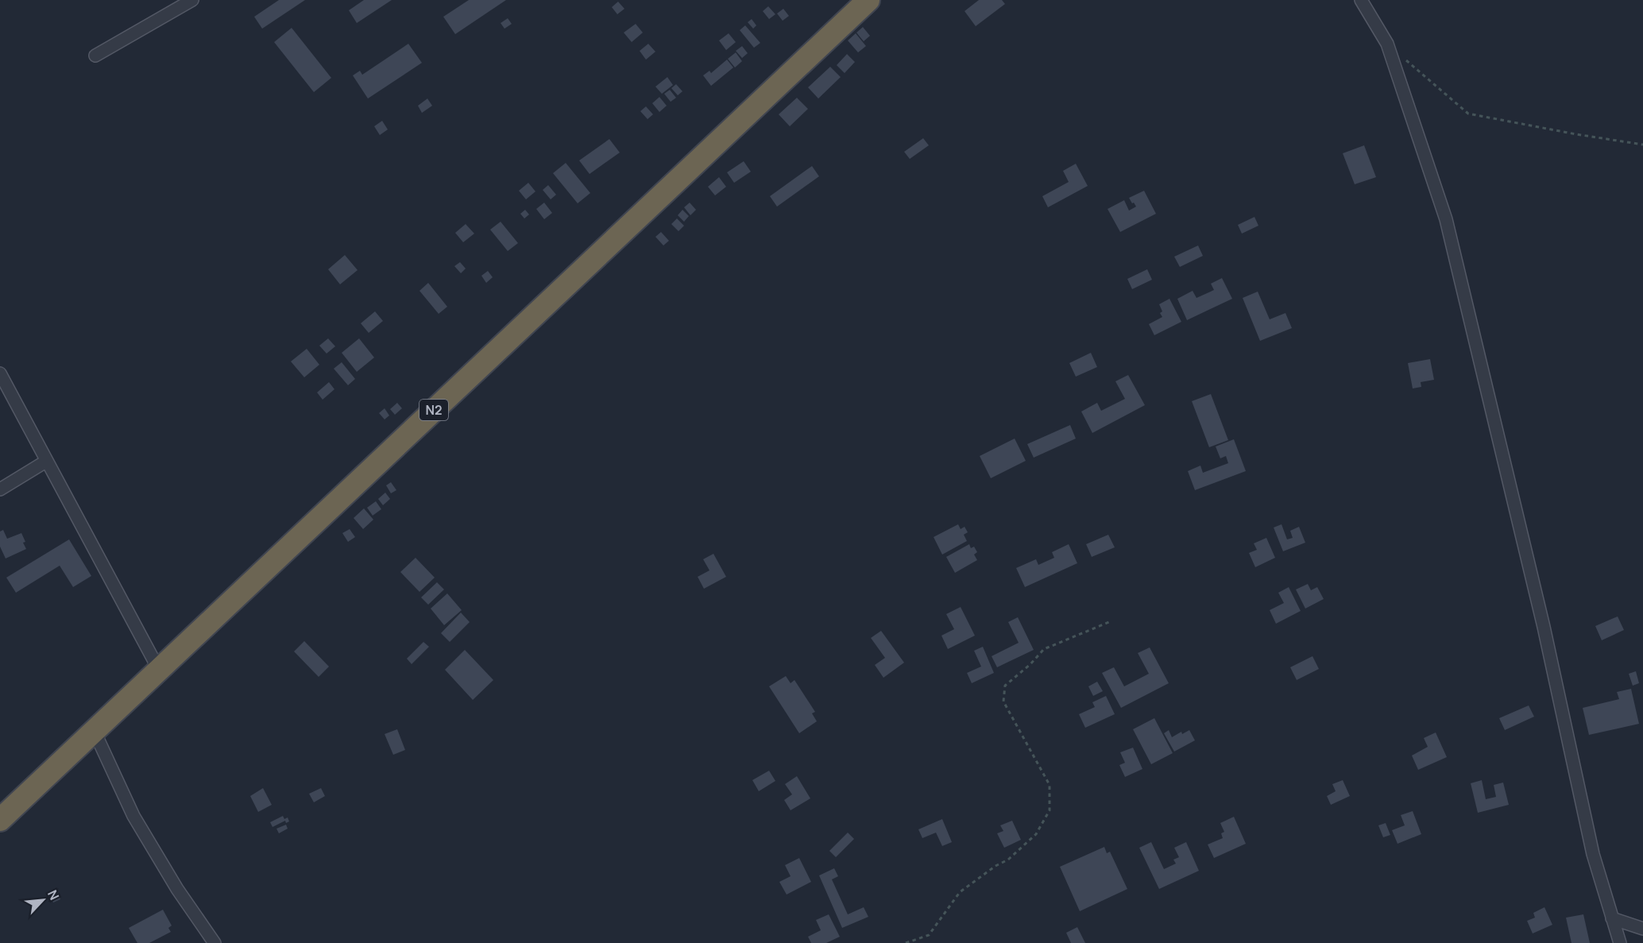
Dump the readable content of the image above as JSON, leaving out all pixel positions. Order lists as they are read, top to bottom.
{
  "streets": {
    "highway": ["N2"]
  },
  "north": "top right"
}
